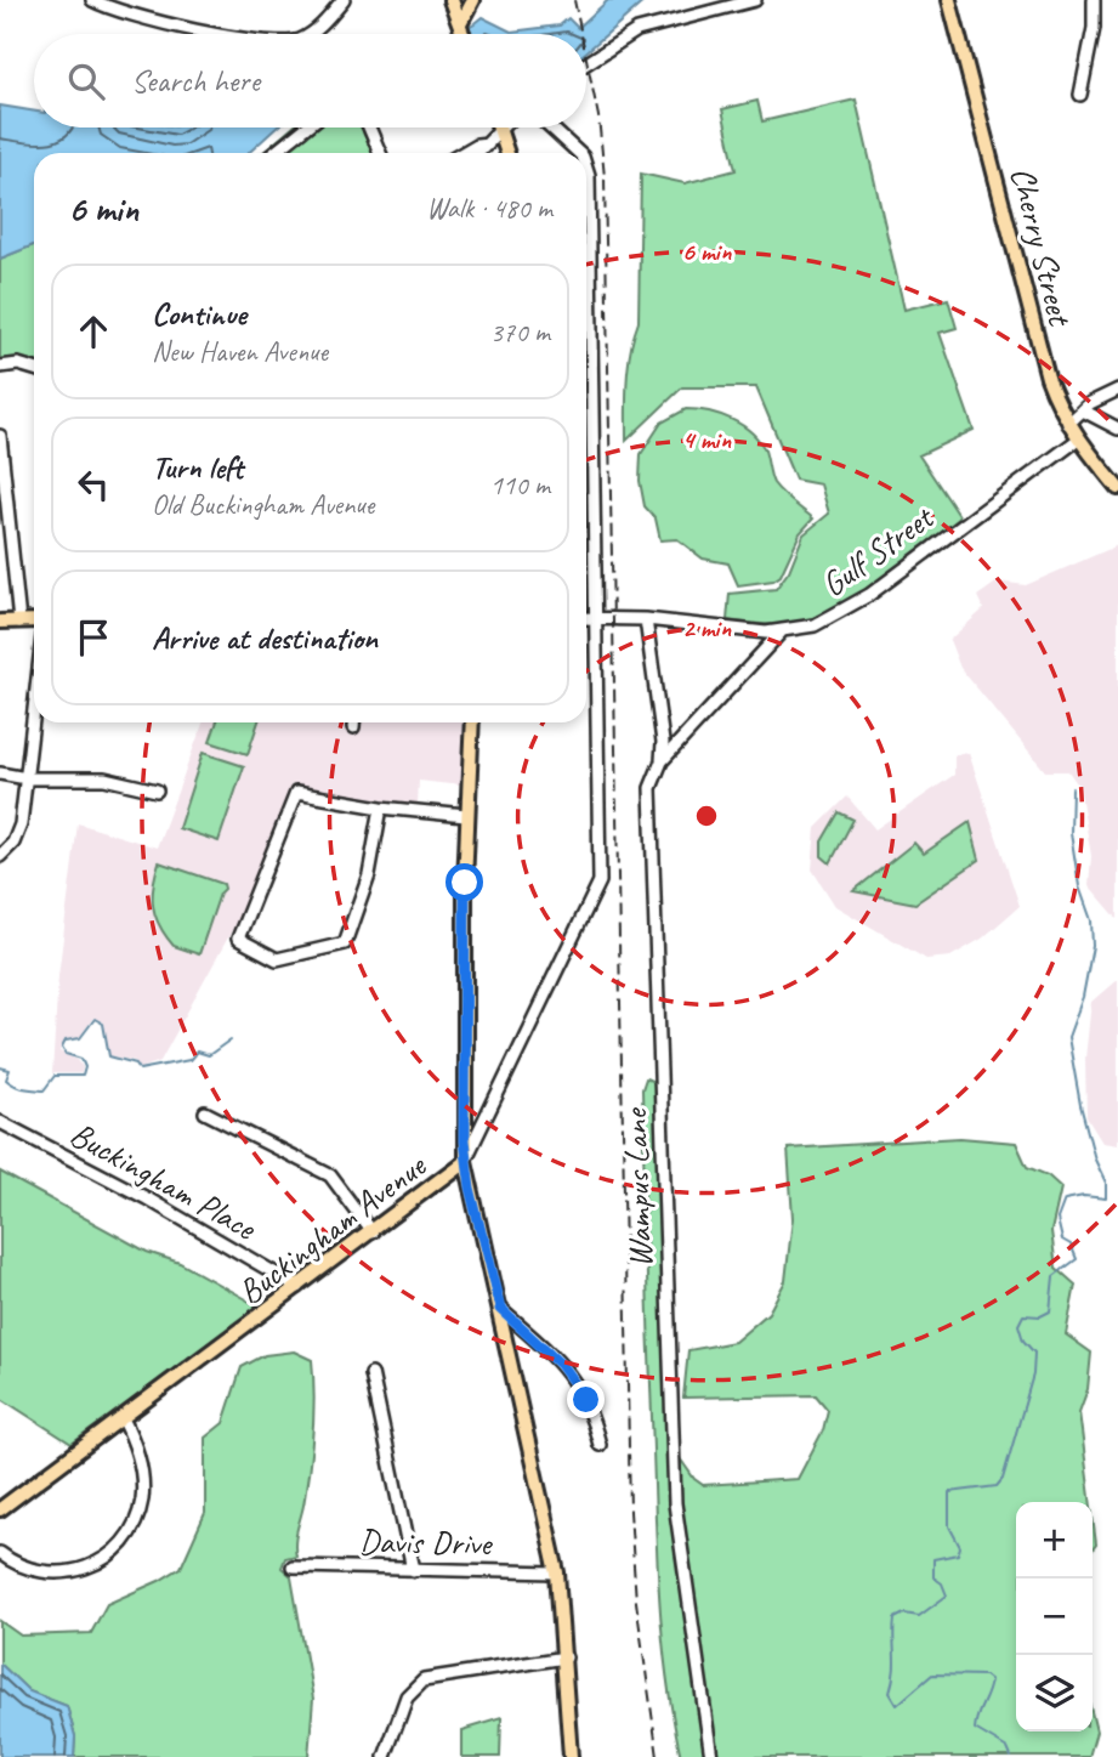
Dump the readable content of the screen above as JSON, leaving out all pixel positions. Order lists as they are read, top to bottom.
{
  "streets": {
    "main road": ["Cherry Street", "Buckingham Avenue"],
    "street": [
      "Gulf Street",
      "Buckingham Place",
      "Wampus Lane",
      "Davis Drive"
    ]
  },
  "crossings": [
    ["Cherry Street", "Gulf Street"],
    ["Gulf Street", "Wampus Lane"],
    ["Gulf Street", "Buckingham Avenue"],
    ["Buckingham Place", "Buckingham Avenue"]
  ],
  "page": {
    "search": "Search here",
    "heading": ["6 min", "Walk · 480 m"],
    "list": [
      ["Continue", "New Haven Avenue", "370 m"],
      ["Turn left", "Old Buckingham Avenue", "110 m"],
      "Arrive at destination"
    ],
    "map_buttons": ["+", "−"]
  },
  "rings": ["6 min", "4 min", "2 min"]
}
